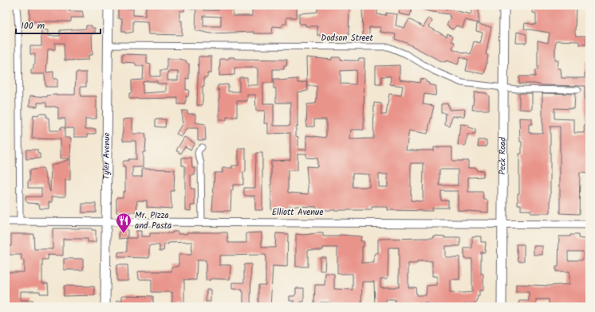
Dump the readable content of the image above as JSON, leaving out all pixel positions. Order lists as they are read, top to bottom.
{
  "streets": {
    "main road": ["Tyler Avenue", "Peck Road"],
    "street": ["Dodson Street", "Elliott Avenue"]
  },
  "crossings": [
    ["Dodson Street", "Tyler Avenue"],
    ["Dodson Street", "Peck Road"],
    ["Tyler Avenue", "Elliott Avenue"],
    ["Peck Road", "Elliott Avenue"]
  ],
  "places": {
    "restaurant": ["Mr. Pizza and Pasta"]
  },
  "scale_bar": "100 m"
}
